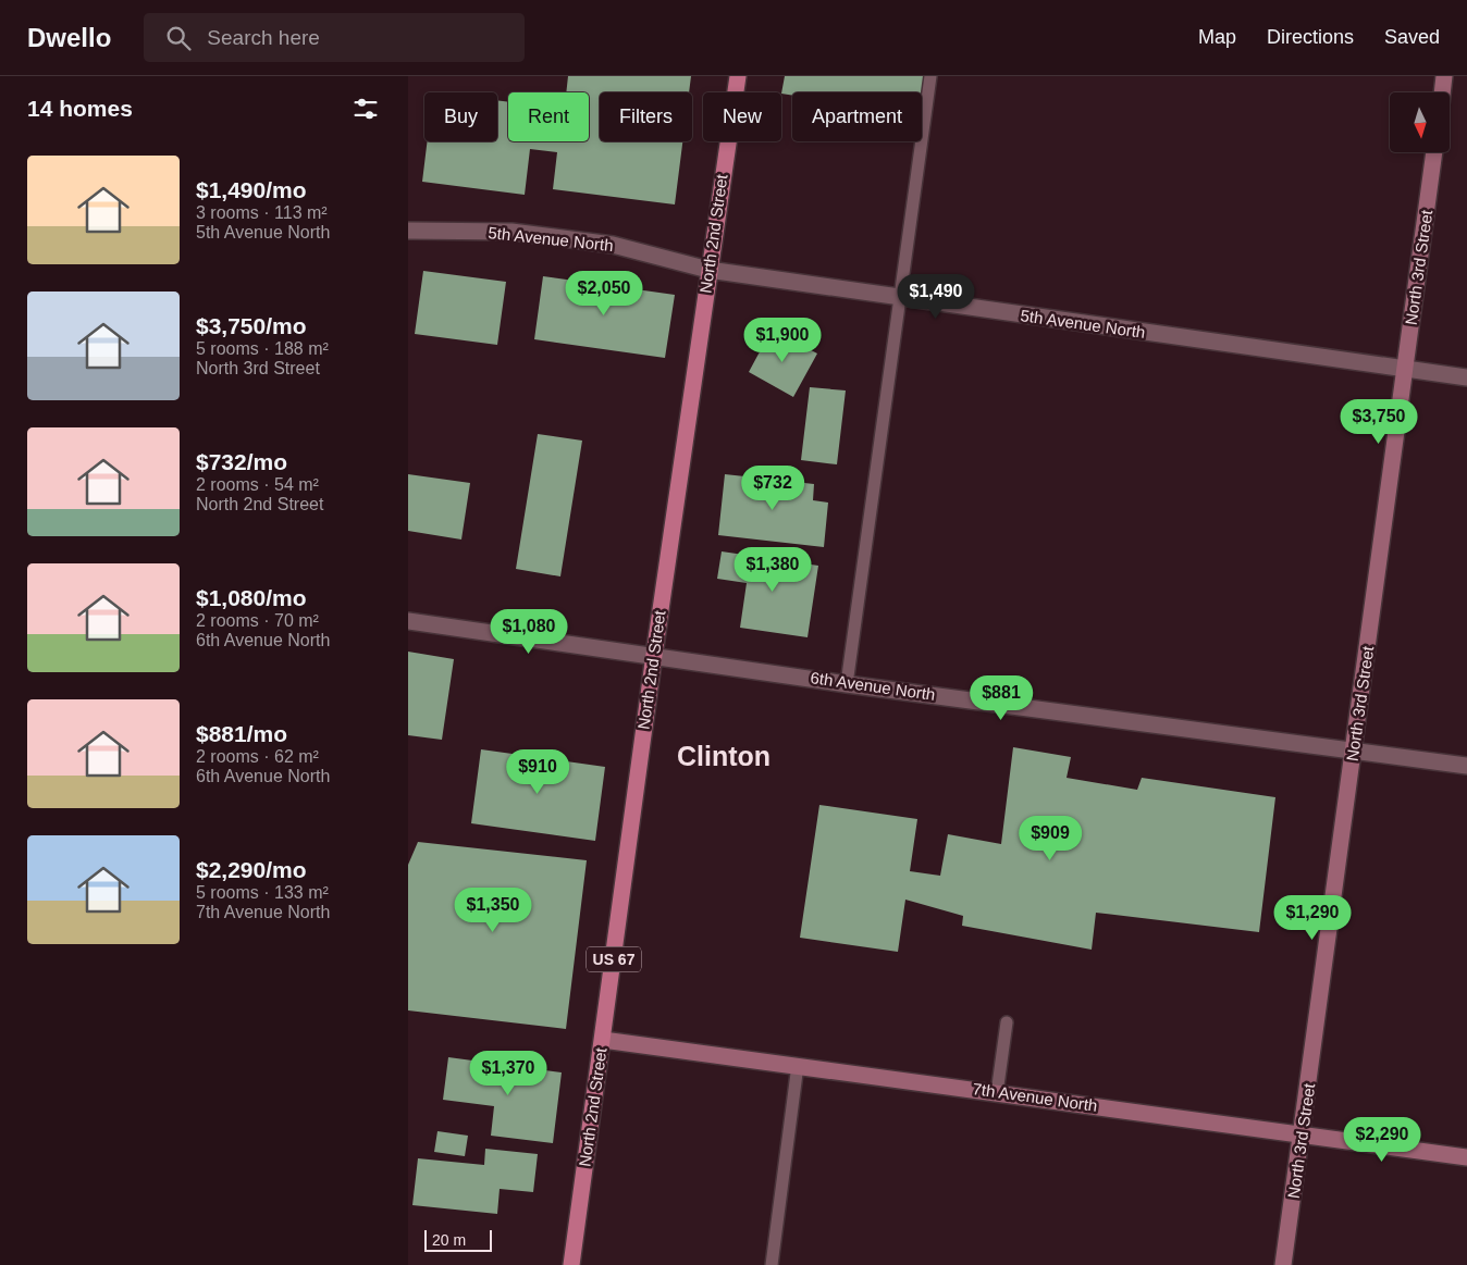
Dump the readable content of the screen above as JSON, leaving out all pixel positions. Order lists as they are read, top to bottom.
{
  "streets": {
    "main road": ["North 2nd Street", "US 67"],
    "street": [
      "5th Avenue North",
      "North 3rd Street",
      "6th Avenue North",
      "7th Avenue North"
    ]
  },
  "crossings": [
    ["North 2nd Street", "5th Avenue North"],
    ["North 2nd Street", "6th Avenue North"],
    ["North 2nd Street", "7th Avenue North"],
    ["5th Avenue North", "North 3rd Street"],
    ["North 3rd Street", "6th Avenue North"],
    ["North 3rd Street", "7th Avenue North"]
  ],
  "districts": ["Clinton"],
  "scale_bar": "20 m",
  "north": "bottom",
  "page": {
    "header": "Dwello",
    "search": "Search here",
    "nav": ["Map", "Directions", "Saved"],
    "heading": "14 homes",
    "chip": [
      "Buy",
      "Rent",
      "Filters",
      "New",
      "Apartment"
    ],
    "list": [
      {
        "name": "$1,490/mo",
        "note": "3 rooms · 113 m² · 5th Avenue North"
      },
      {
        "name": "$3,750/mo",
        "note": "5 rooms · 188 m² · North 3rd Street"
      },
      {
        "name": "$732/mo",
        "note": "2 rooms · 54 m² · North 2nd Street"
      },
      {
        "name": "$1,080/mo",
        "note": "2 rooms · 70 m² · 6th Avenue North"
      },
      {
        "name": "$881/mo",
        "note": "2 rooms · 62 m² · 6th Avenue North"
      },
      {
        "name": "$2,290/mo",
        "note": "5 rooms · 133 m² · 7th Avenue North"
      }
    ],
    "price": [
      "$2,050",
      "$1,490",
      "$1,900",
      "$3,750",
      "$732",
      "$1,380",
      "$1,080",
      "$881",
      "$910",
      "$909",
      "$1,350",
      "$1,290",
      "$1,370",
      "$2,290"
    ],
    "scale": "20 m"
  }
}
